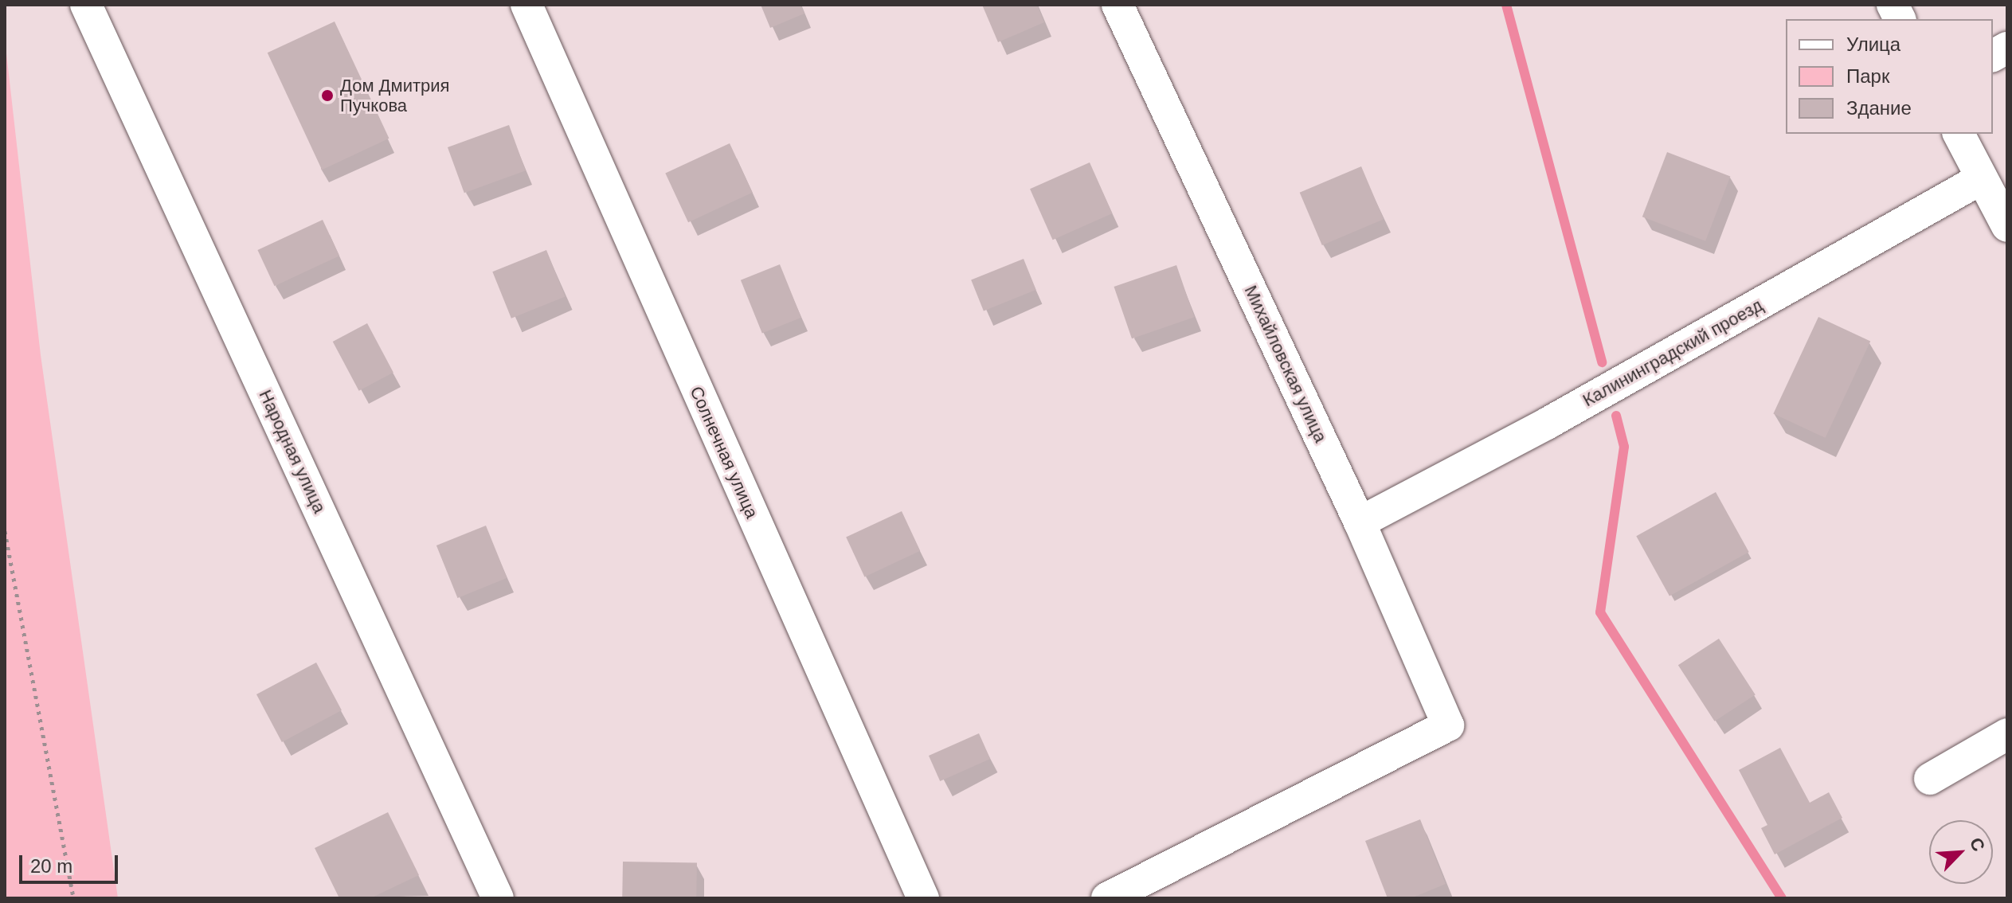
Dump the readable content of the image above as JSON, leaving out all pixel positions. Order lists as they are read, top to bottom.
{
  "streets": {
    "street": [
      "Калининградский проезд",
      "Михайловская улица",
      "Народная улица",
      "Солнечная улица"
    ]
  },
  "crossings": [
    ["Калининградский проезд", "Михайловская улица"]
  ],
  "places": ["Дом Дмитрия Пучкова"],
  "legend": ["Улица", "Парк", "Здание"],
  "scale_bar": "20 m",
  "north": "top right"
}
